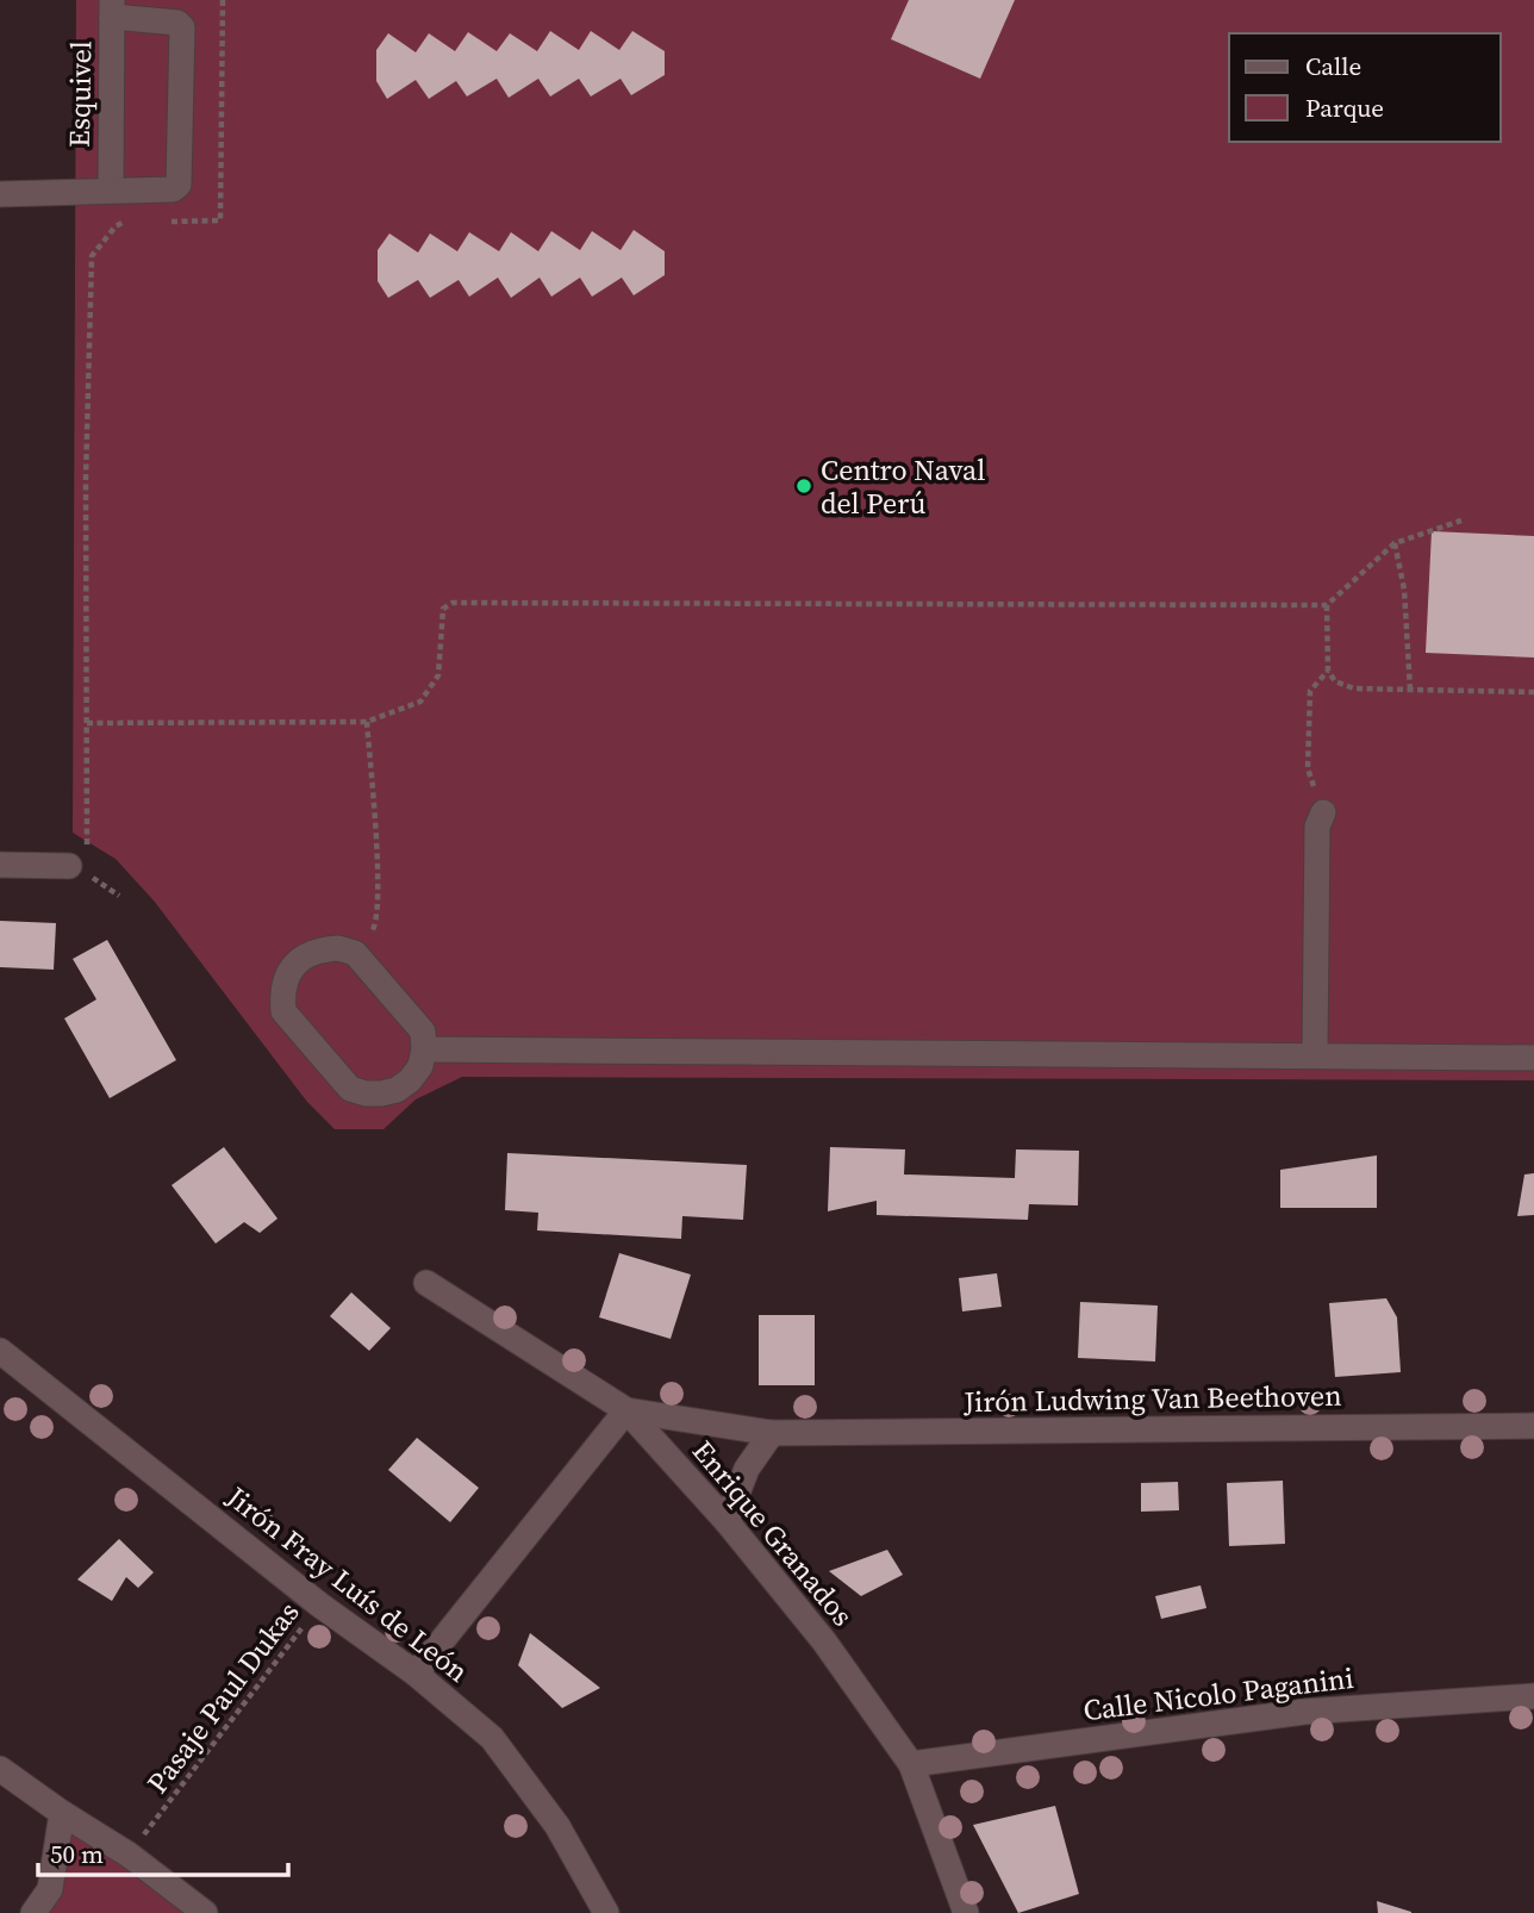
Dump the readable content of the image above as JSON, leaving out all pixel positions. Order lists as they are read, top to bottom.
{
  "streets": {
    "street": [
      "Esquivel",
      "Jirón Ludwing Van Beethoven",
      "Enrique Granados",
      "Jirón Fray Luís de León",
      "Calle Nicolo Paganini"
    ],
    "path": ["Pasaje Paul Dukas"]
  },
  "crossings": [
    ["Jirón Ludwing Van Beethoven", "Enrique Granados"],
    ["Enrique Granados", "Calle Nicolo Paganini"],
    ["Jirón Fray Luís de León", "Pasaje Paul Dukas"]
  ],
  "places": ["Centro Naval del Perú"],
  "legend": ["Calle", "Parque"],
  "scale_bar": "50 m"
}
